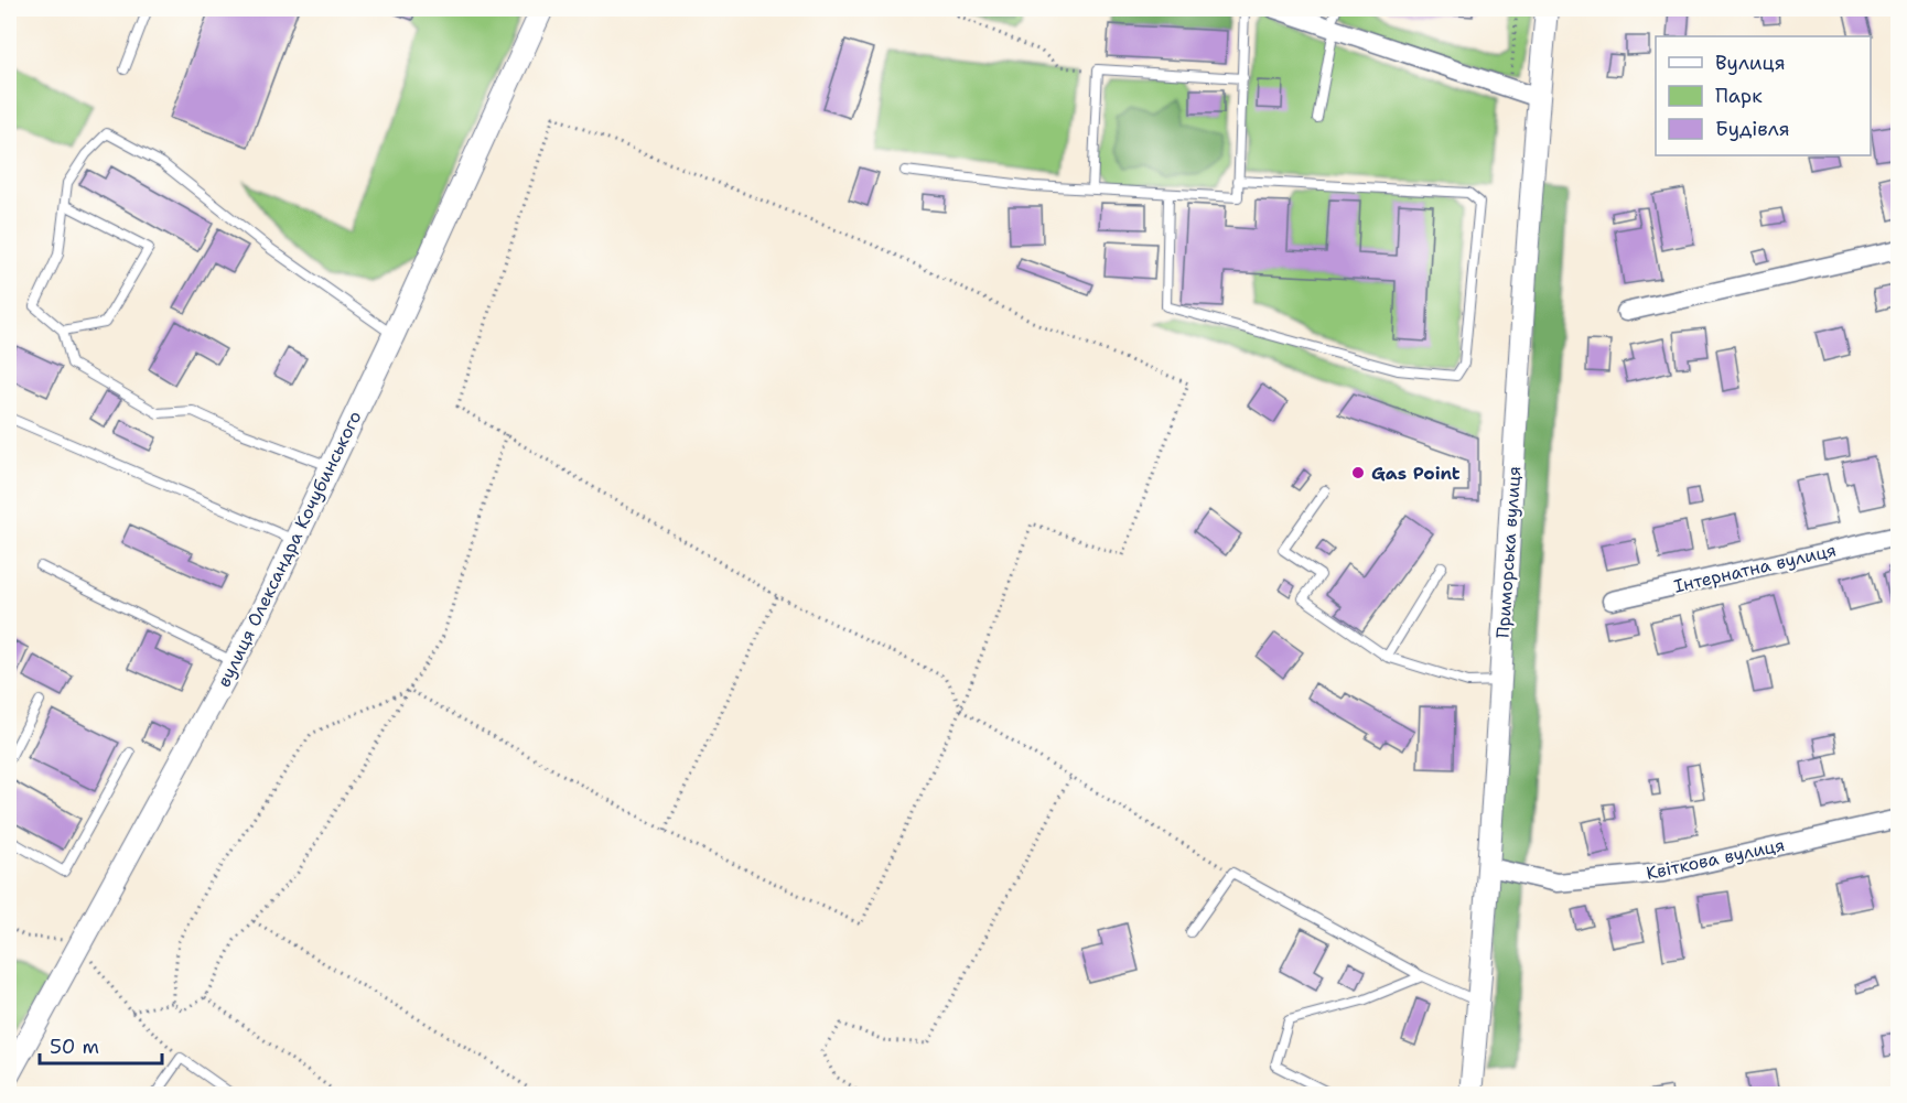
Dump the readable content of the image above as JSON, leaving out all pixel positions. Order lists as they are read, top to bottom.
{
  "streets": {
    "street": [
      "вулиця Олександра Кочубинського",
      "Приморська вулиця",
      "Інтернатна вулиця",
      "Квіткова вулиця"
    ]
  },
  "crossings": [
    ["Приморська вулиця", "Квіткова вулиця"]
  ],
  "places": ["Gas Point"],
  "legend": ["Вулиця", "Парк", "Будівля"],
  "scale_bar": "50 m"
}
